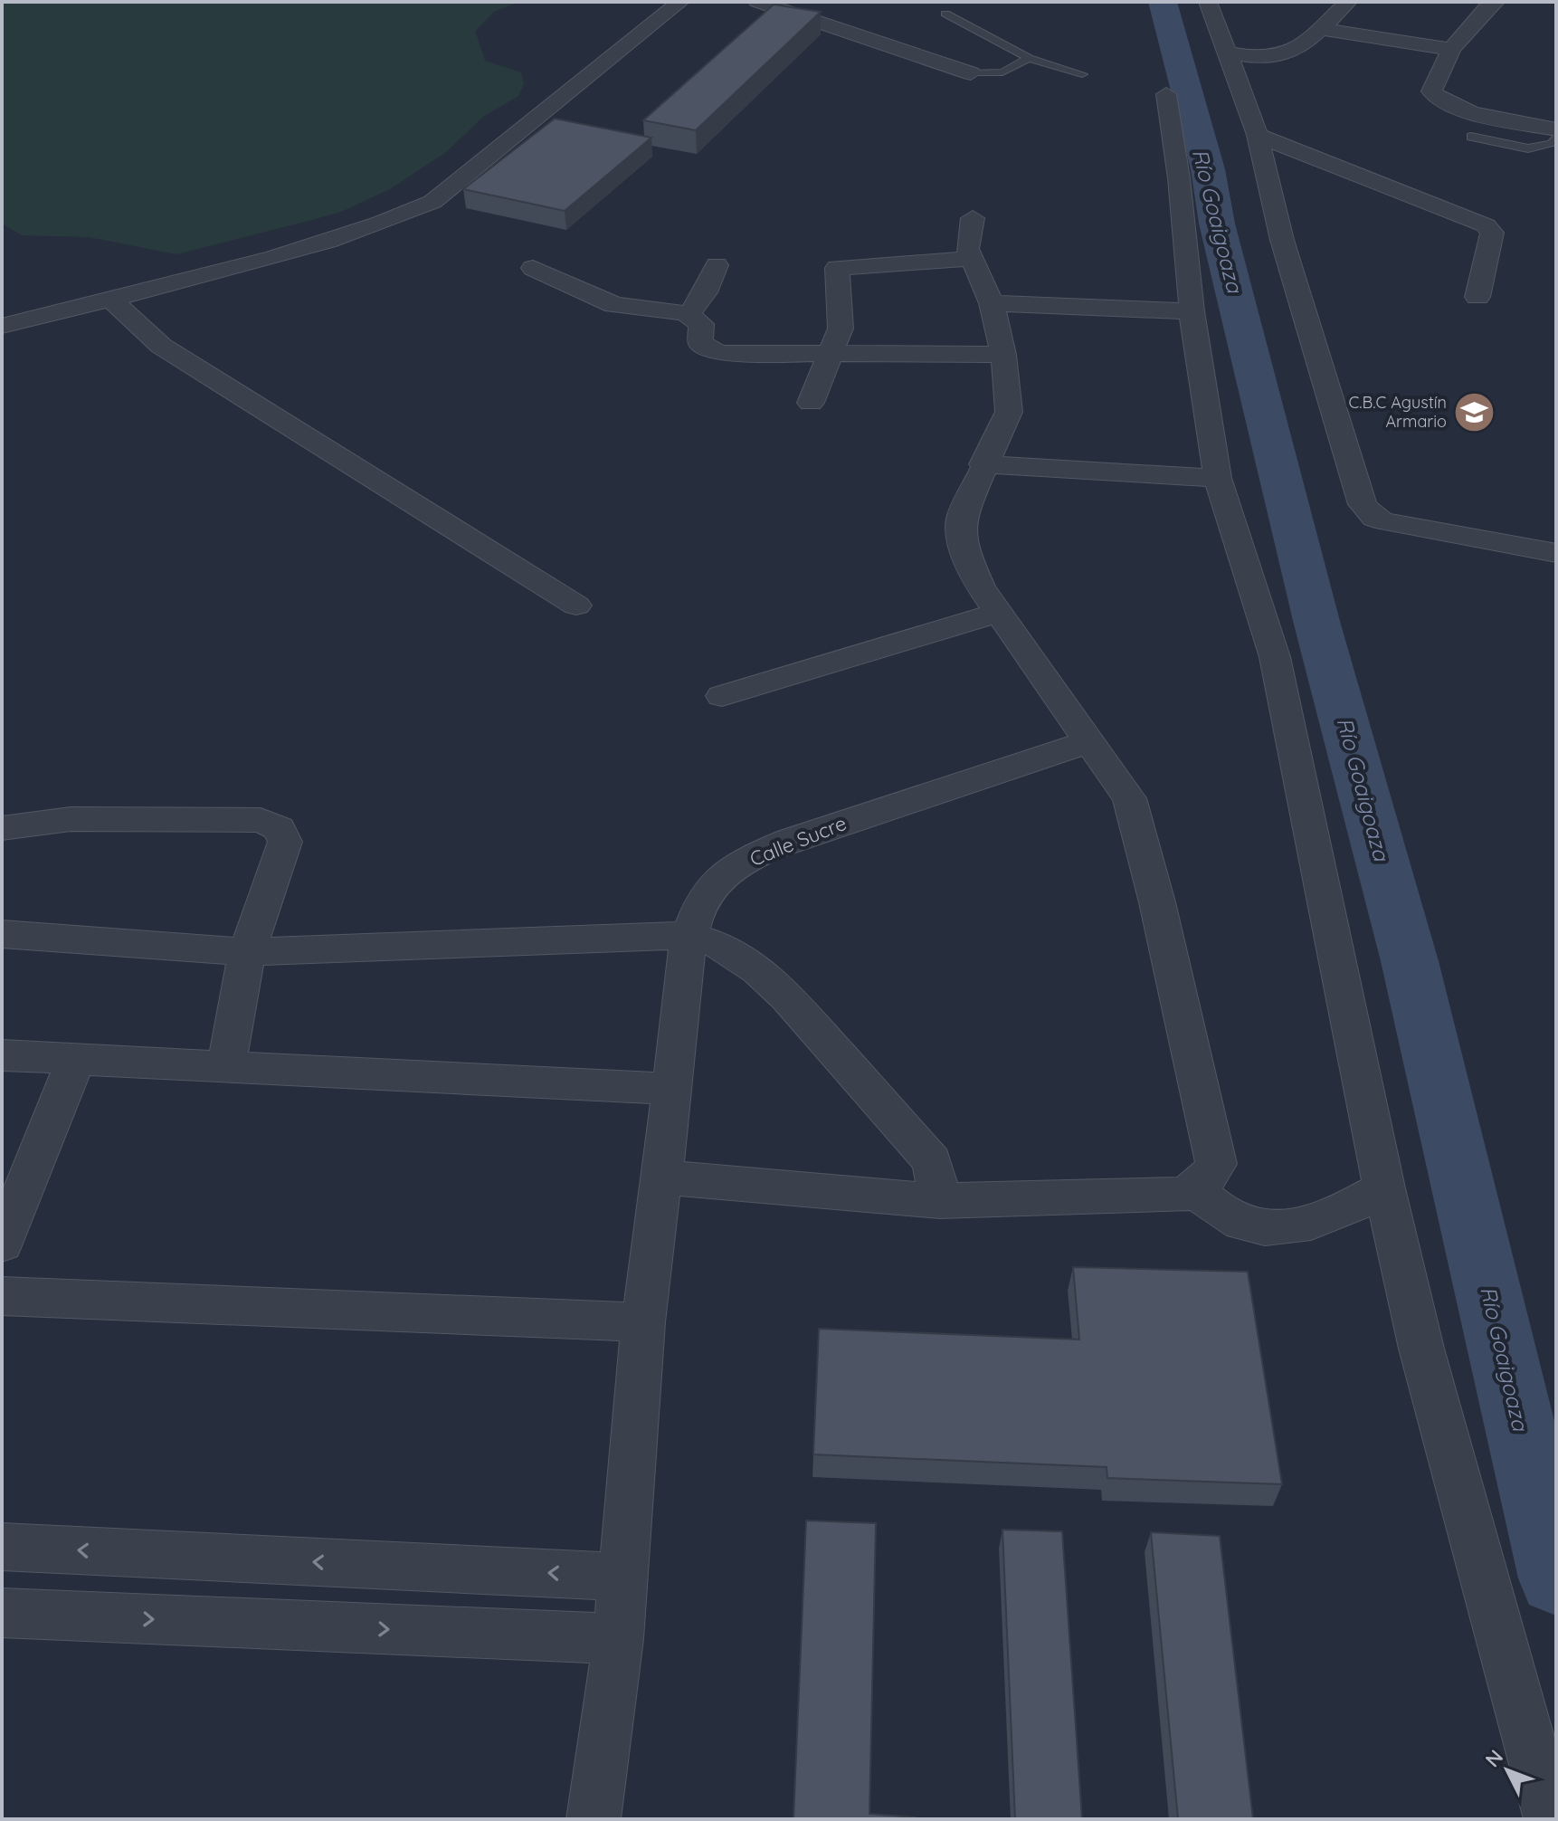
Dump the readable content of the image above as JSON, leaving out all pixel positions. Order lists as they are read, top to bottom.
{
  "streets": {
    "street": ["Calle Sucre"]
  },
  "water": ["Río Goaigoaza"],
  "places": {
    "school or university": ["C.B.C Agustín Armario"]
  },
  "north": "top left"
}
